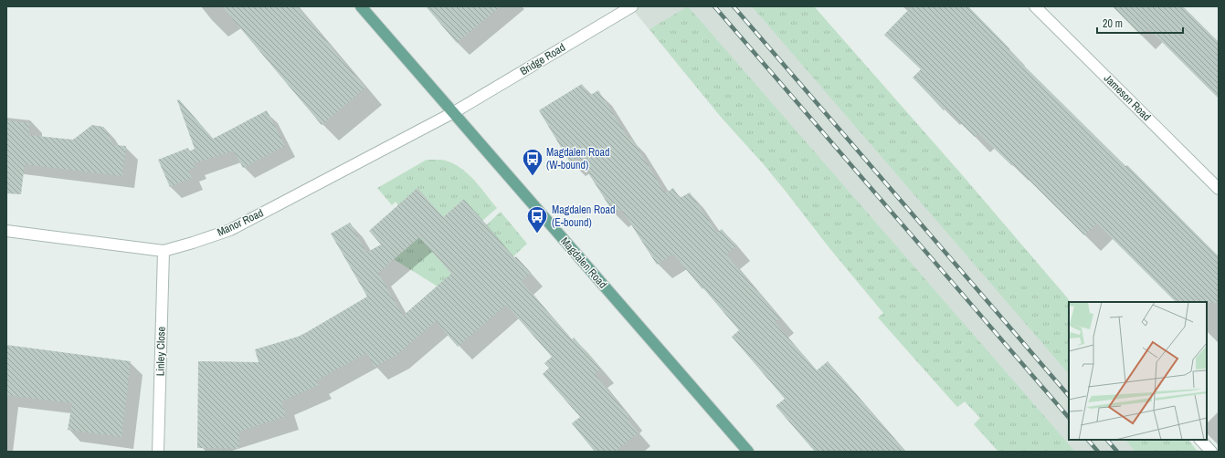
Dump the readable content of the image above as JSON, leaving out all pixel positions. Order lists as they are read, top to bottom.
{
  "streets": {
    "main road": ["Magdalen Road"],
    "street": [
      "Bridge Road",
      "Jameson Road",
      "Manor Road",
      "Linley Close"
    ]
  },
  "crossings": [
    ["Bridge Road", "Manor Road"],
    ["Bridge Road", "Magdalen Road"],
    ["Manor Road", "Magdalen Road"],
    ["Manor Road", "Linley Close"]
  ],
  "places": {
    "bus stop": ["Magdalen Road (W-bound)", "Magdalen Road (E-bound)"]
  },
  "scale_bar": "20 m"
}
